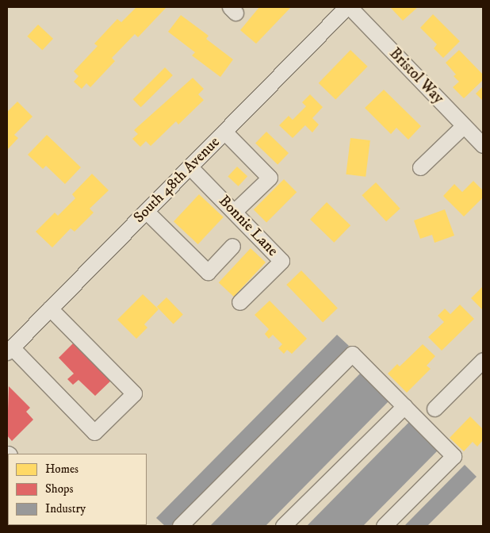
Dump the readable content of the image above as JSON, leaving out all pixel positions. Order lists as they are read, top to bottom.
{
  "streets": {
    "street": ["Bristol Way", "South 48th Avenue", "Bonnie Lane"]
  },
  "crossings": [
    ["South 48th Avenue", "Bonnie Lane"]
  ],
  "legend": ["Homes", "Shops", "Industry"]
}
